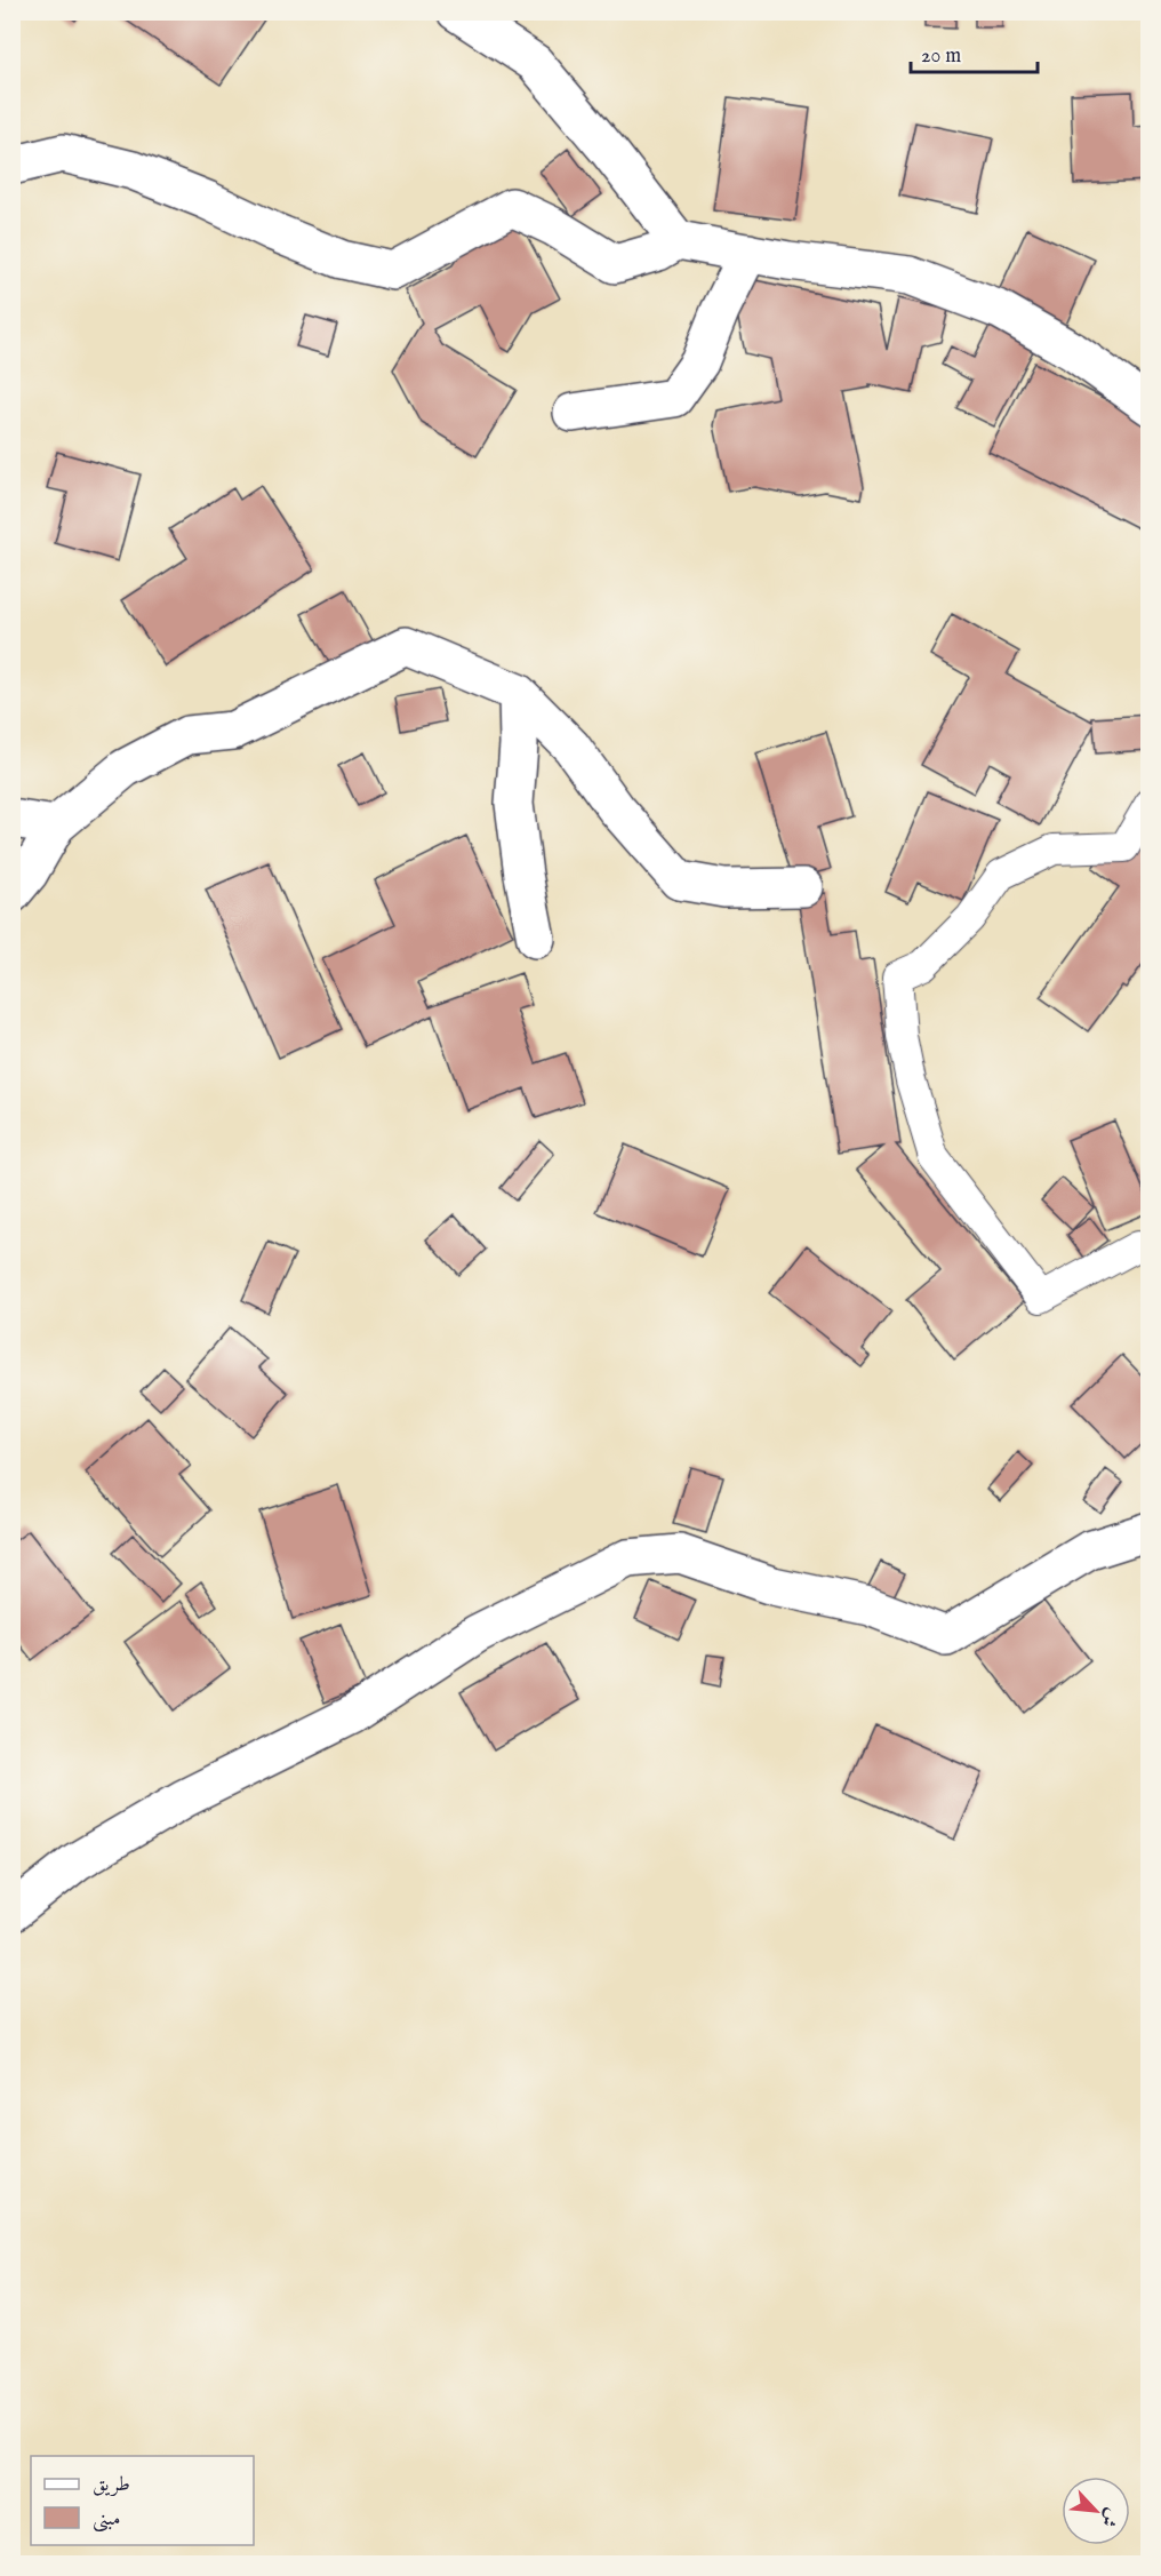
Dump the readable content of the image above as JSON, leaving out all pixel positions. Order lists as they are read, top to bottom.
{
  "legend": ["طريق", "مبنى"],
  "scale_bar": "20 m",
  "north": "bottom right"
}
